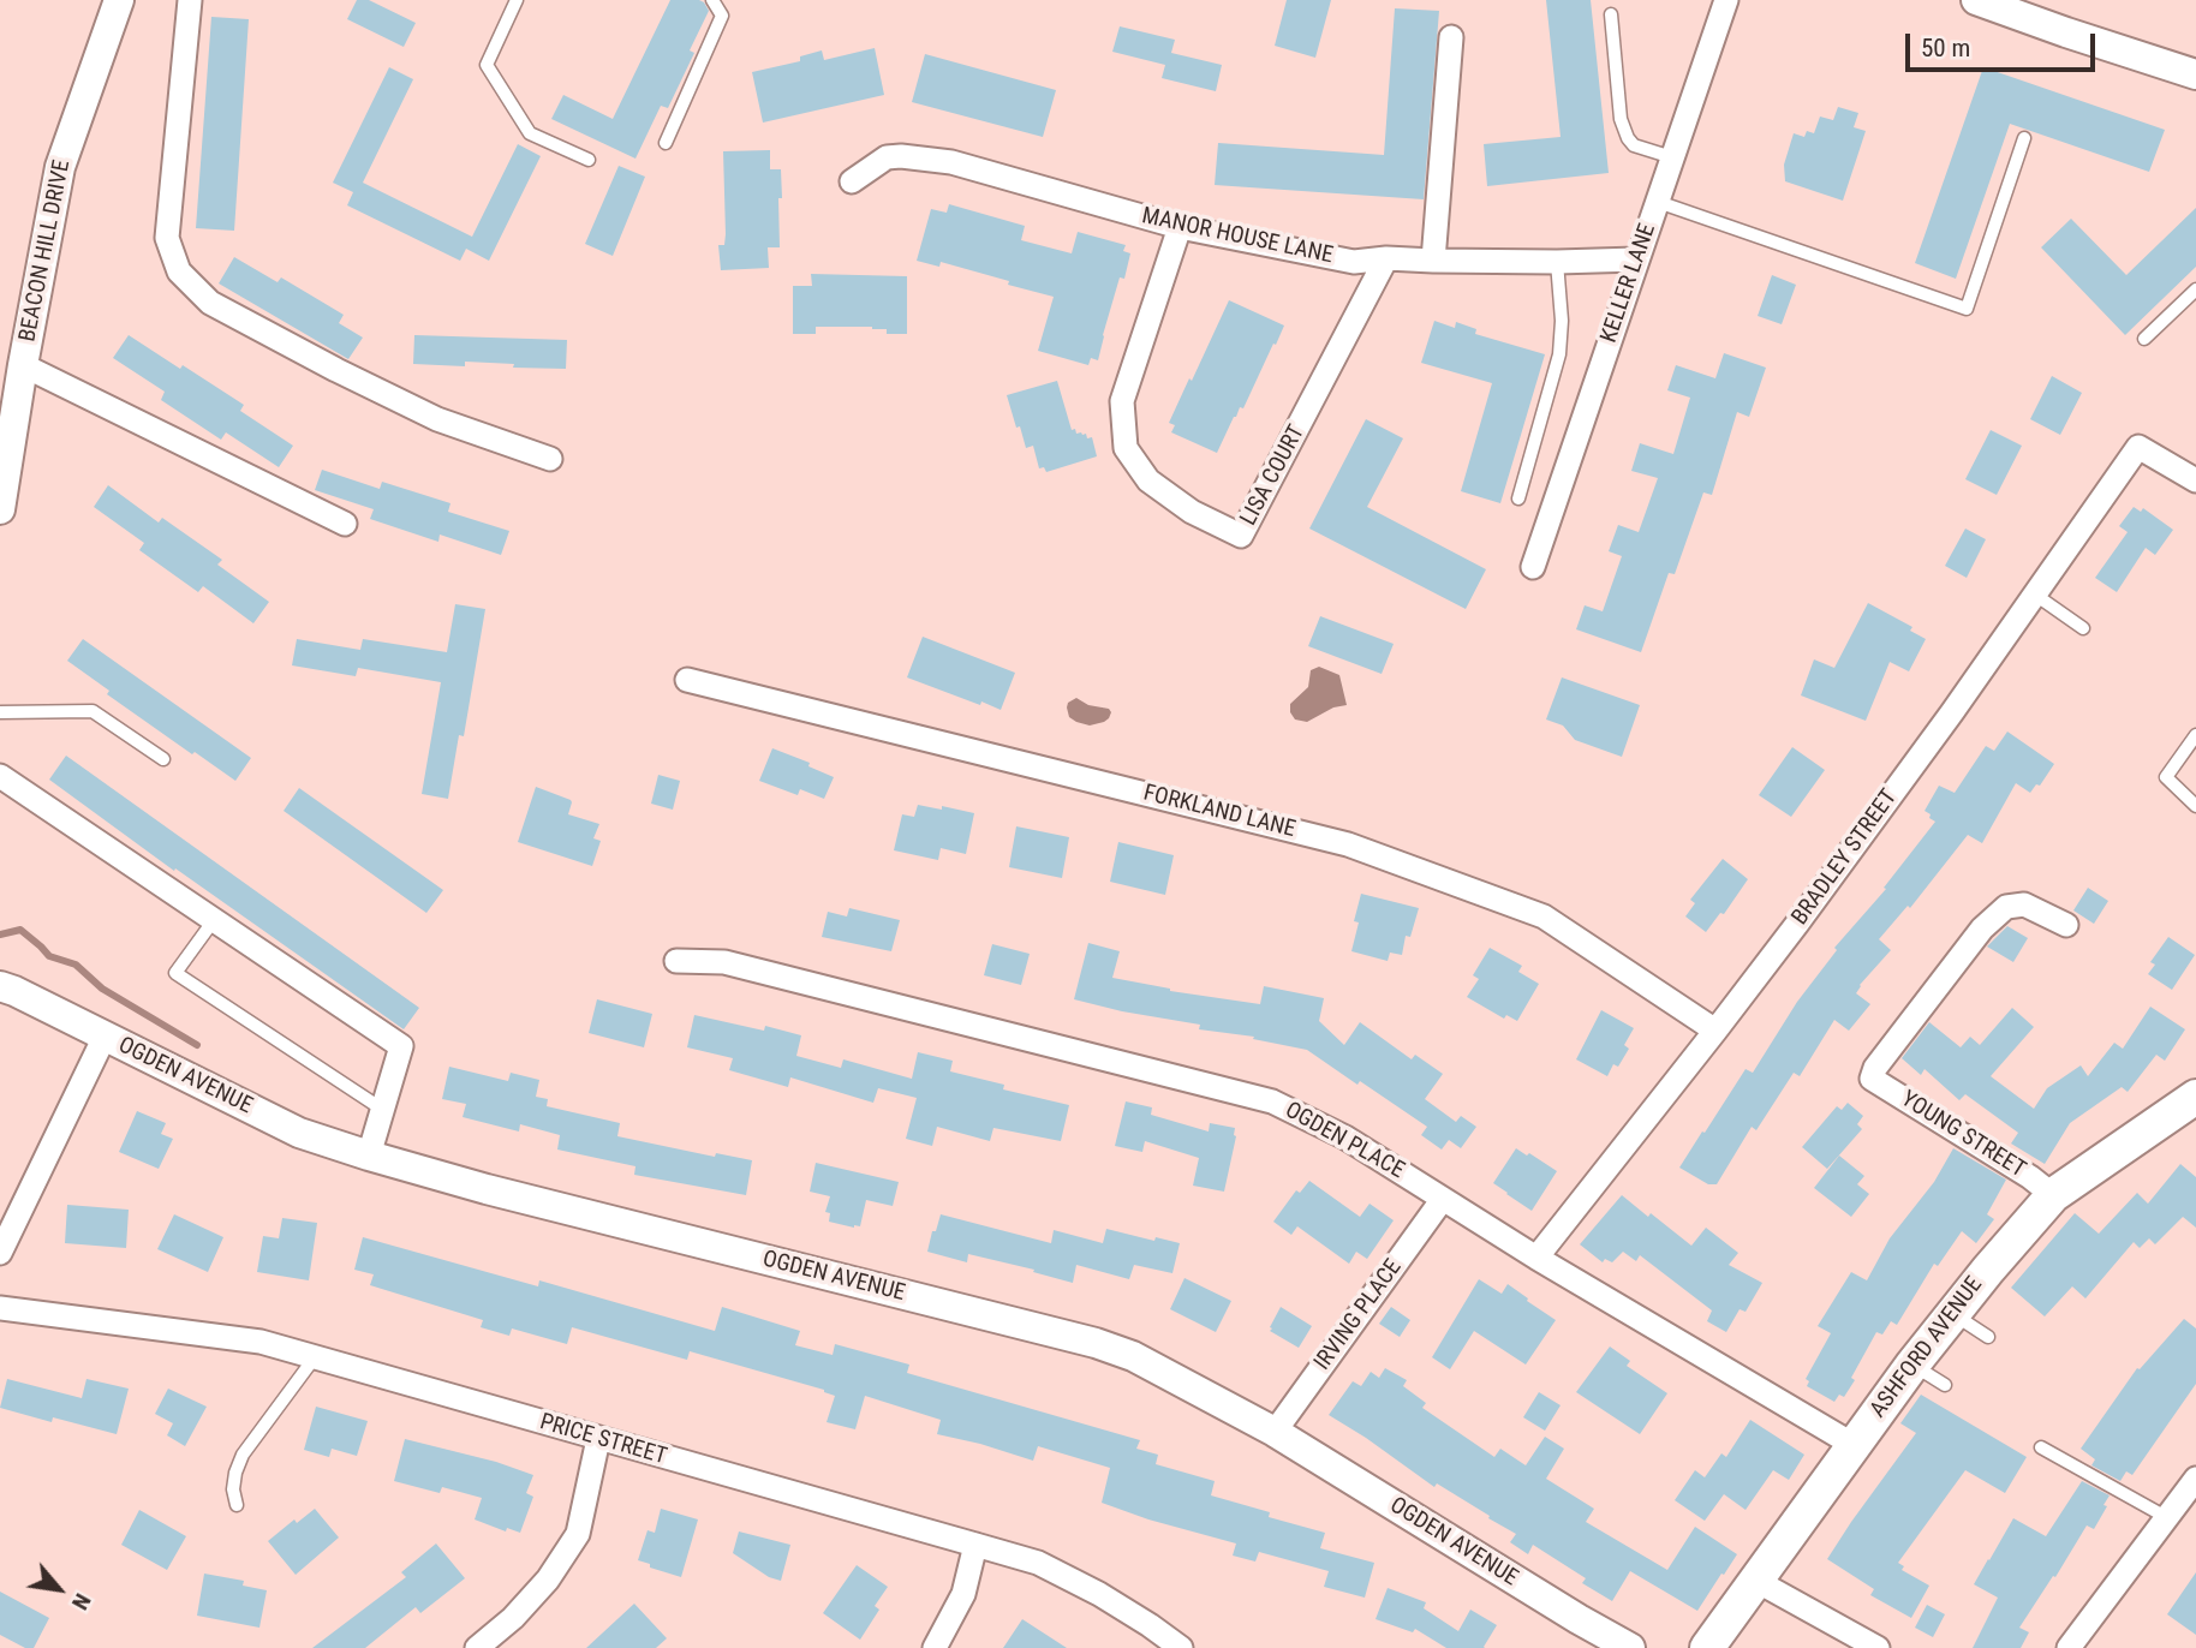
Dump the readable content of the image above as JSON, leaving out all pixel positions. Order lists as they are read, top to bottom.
{
  "streets": {
    "main road": ["ASHFORD AVENUE"],
    "street": [
      "MANOR HOUSE LANE",
      "BEACON HILL DRIVE",
      "KELLER LANE",
      "LISA COURT",
      "FORKLAND LANE",
      "BRADLEY STREET",
      "OGDEN AVENUE",
      "YOUNG STREET",
      "OGDEN PLACE",
      "IRVING PLACE",
      "PRICE STREET"
    ]
  },
  "crossings": [
    ["MANOR HOUSE LANE", "KELLER LANE"],
    ["MANOR HOUSE LANE", "LISA COURT"],
    ["FORKLAND LANE", "BRADLEY STREET"],
    ["BRADLEY STREET", "OGDEN PLACE"],
    ["OGDEN AVENUE", "IRVING PLACE"],
    ["YOUNG STREET", "ASHFORD AVENUE"],
    ["OGDEN PLACE", "IRVING PLACE"],
    ["OGDEN PLACE", "ASHFORD AVENUE"]
  ],
  "scale_bar": "50 m",
  "north": "bottom right"
}
